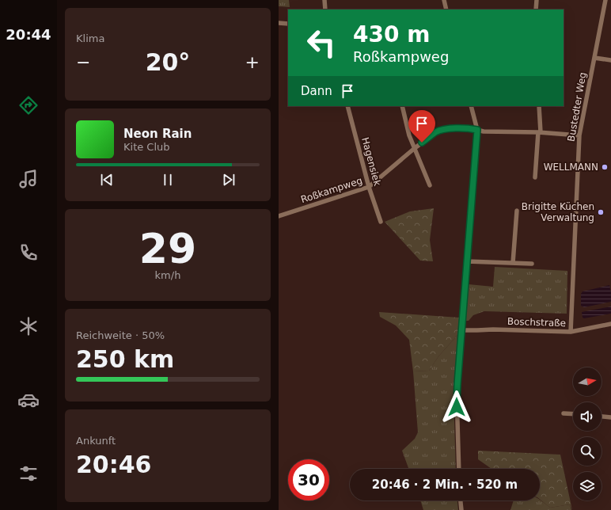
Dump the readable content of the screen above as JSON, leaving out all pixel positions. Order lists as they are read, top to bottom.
{
  "streets": {
    "street": [
      "Bustedter Weg",
      "Hagensiek",
      "Roßkampweg",
      "Boschstraße"
    ]
  },
  "crossings": [
    ["Bustedter Weg", "Roßkampweg"],
    ["Bustedter Weg", "Boschstraße"],
    ["Hagensiek", "Roßkampweg"]
  ],
  "places": ["WELLMANN", "Brigitte Küchen Verwaltung"],
  "north": "right",
  "page": {
    "tabs": "20:44",
    "tile": [
      "Klima",
      ["29", "km/h"],
      ["Reichweite · 50%", "250 km"],
      ["Ankunft", "20:46"]
    ],
    "turn": ["430 m", "Roßkampweg"],
    "heat": ["−", "20°", "+"],
    "then": "Dann",
    "song": ["Neon Rain", "Kite Club"],
    "limit": "30",
    "trip": "20:46 · 2 Min. · 520 m"
  }
}
